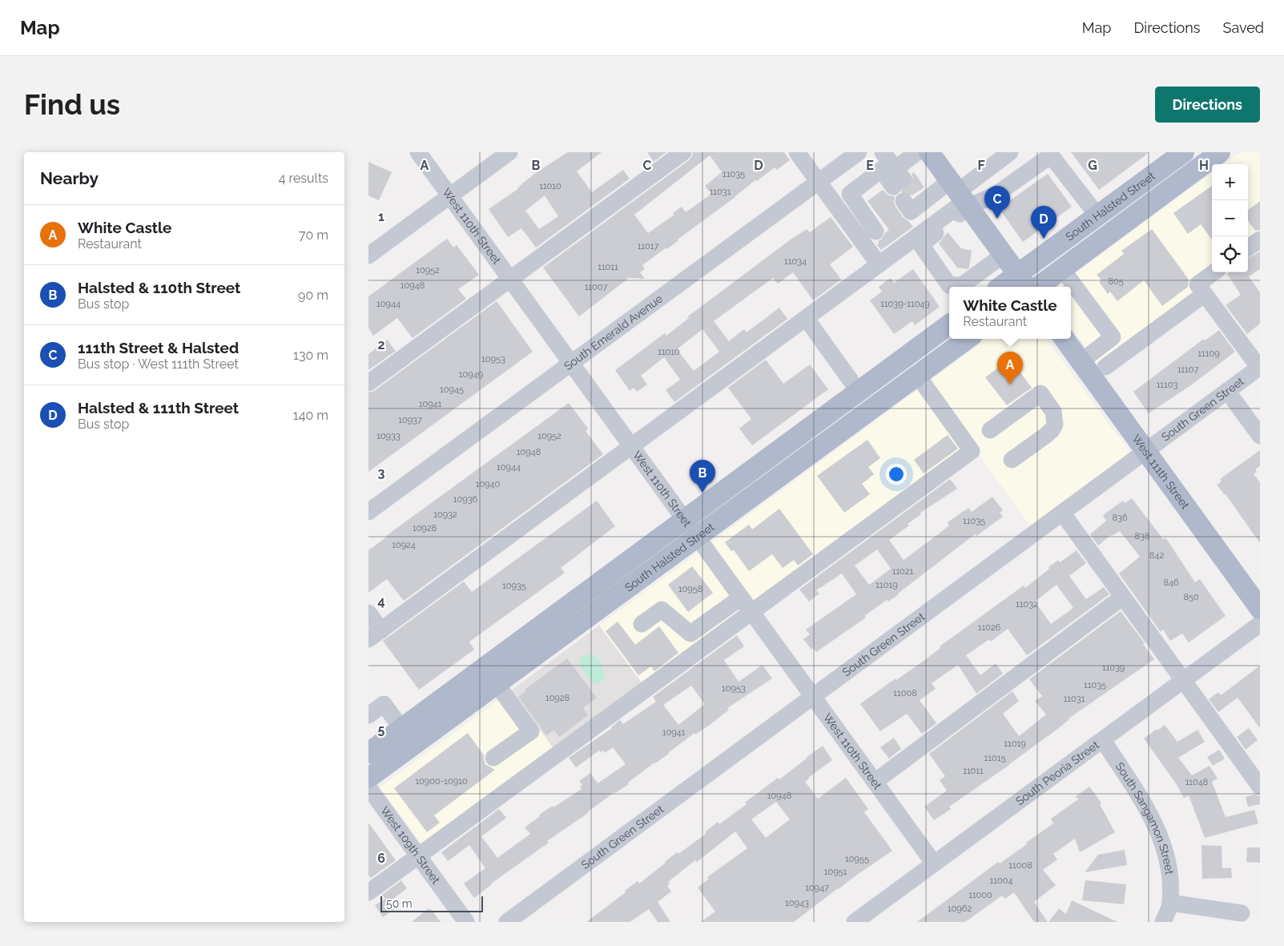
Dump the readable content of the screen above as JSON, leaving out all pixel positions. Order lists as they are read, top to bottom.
{
  "streets": {
    "main road": ["South Halsted Street", "West 111th Street"],
    "street": [
      "West 110th Street",
      "South Emerald Avenue",
      "South Green Street",
      "South Peoria Street",
      "South Sangamon Street",
      "West 109th Street"
    ]
  },
  "crossings": [
    ["South Halsted Street", "West 110th Street"],
    ["West 110th Street", "South Emerald Avenue"],
    ["West 110th Street", "South Green Street"],
    ["West 110th Street", "South Peoria Street"],
    ["South Green Street", "West 111th Street"],
    ["South Peoria Street", "South Sangamon Street"]
  ],
  "house_numbers": [
    "11035",
    "11010",
    "11031",
    "11017",
    "11034",
    "11011",
    "10952",
    "805",
    "10948",
    "11007",
    "10944",
    "11039-11049",
    "11010",
    "11109",
    "10953",
    "11107",
    "10949",
    "11103",
    "10945",
    "10941",
    "10937",
    "10933",
    "10952",
    "10948",
    "10944",
    "10940",
    "10936",
    "10932",
    "836",
    "11035",
    "10928",
    "838",
    "10924",
    "842",
    "11021",
    "846",
    "11019",
    "10935",
    "10958",
    "850",
    "11032",
    "11026",
    "11039",
    "11035",
    "10953",
    "11008",
    "10928",
    "11031",
    "10941",
    "11019",
    "11015",
    "11011",
    "10900-10910",
    "11048",
    "10948",
    "10955",
    "11008",
    "10951",
    "11004",
    "10947",
    "11000",
    "10943",
    "10962"
  ],
  "scale_bar": "50 m",
  "page": {
    "header": "Map",
    "nav": ["Map", "Directions", "Saved"],
    "buttons": "Directions",
    "title": "Find us",
    "heading": ["Nearby", "4 results"],
    "map_buttons": ["+", "−"],
    "pins": [
      "C",
      "D",
      "A",
      "B"
    ],
    "list": [
      {
        "mark": "A",
        "name": "White Castle",
        "note": "Restaurant",
        "value": "70 m"
      },
      {
        "mark": "B",
        "name": "Halsted & 110th Street",
        "note": "Bus stop",
        "value": "90 m"
      },
      {
        "mark": "C",
        "name": "111th Street & Halsted",
        "note": "Bus stop · West 111th Street",
        "value": "130 m"
      },
      {
        "mark": "D",
        "name": "Halsted & 111th Street",
        "note": "Bus stop",
        "value": "140 m"
      }
    ],
    "popup": ["White Castle", "Restaurant"],
    "scale": "50 m"
  },
  "grid": {
    "columns": [
      "A",
      "B",
      "C",
      "D",
      "E",
      "F",
      "G",
      "H"
    ],
    "rows": [
      "1",
      "2",
      "3",
      "4",
      "5",
      "6"
    ]
  }
}
